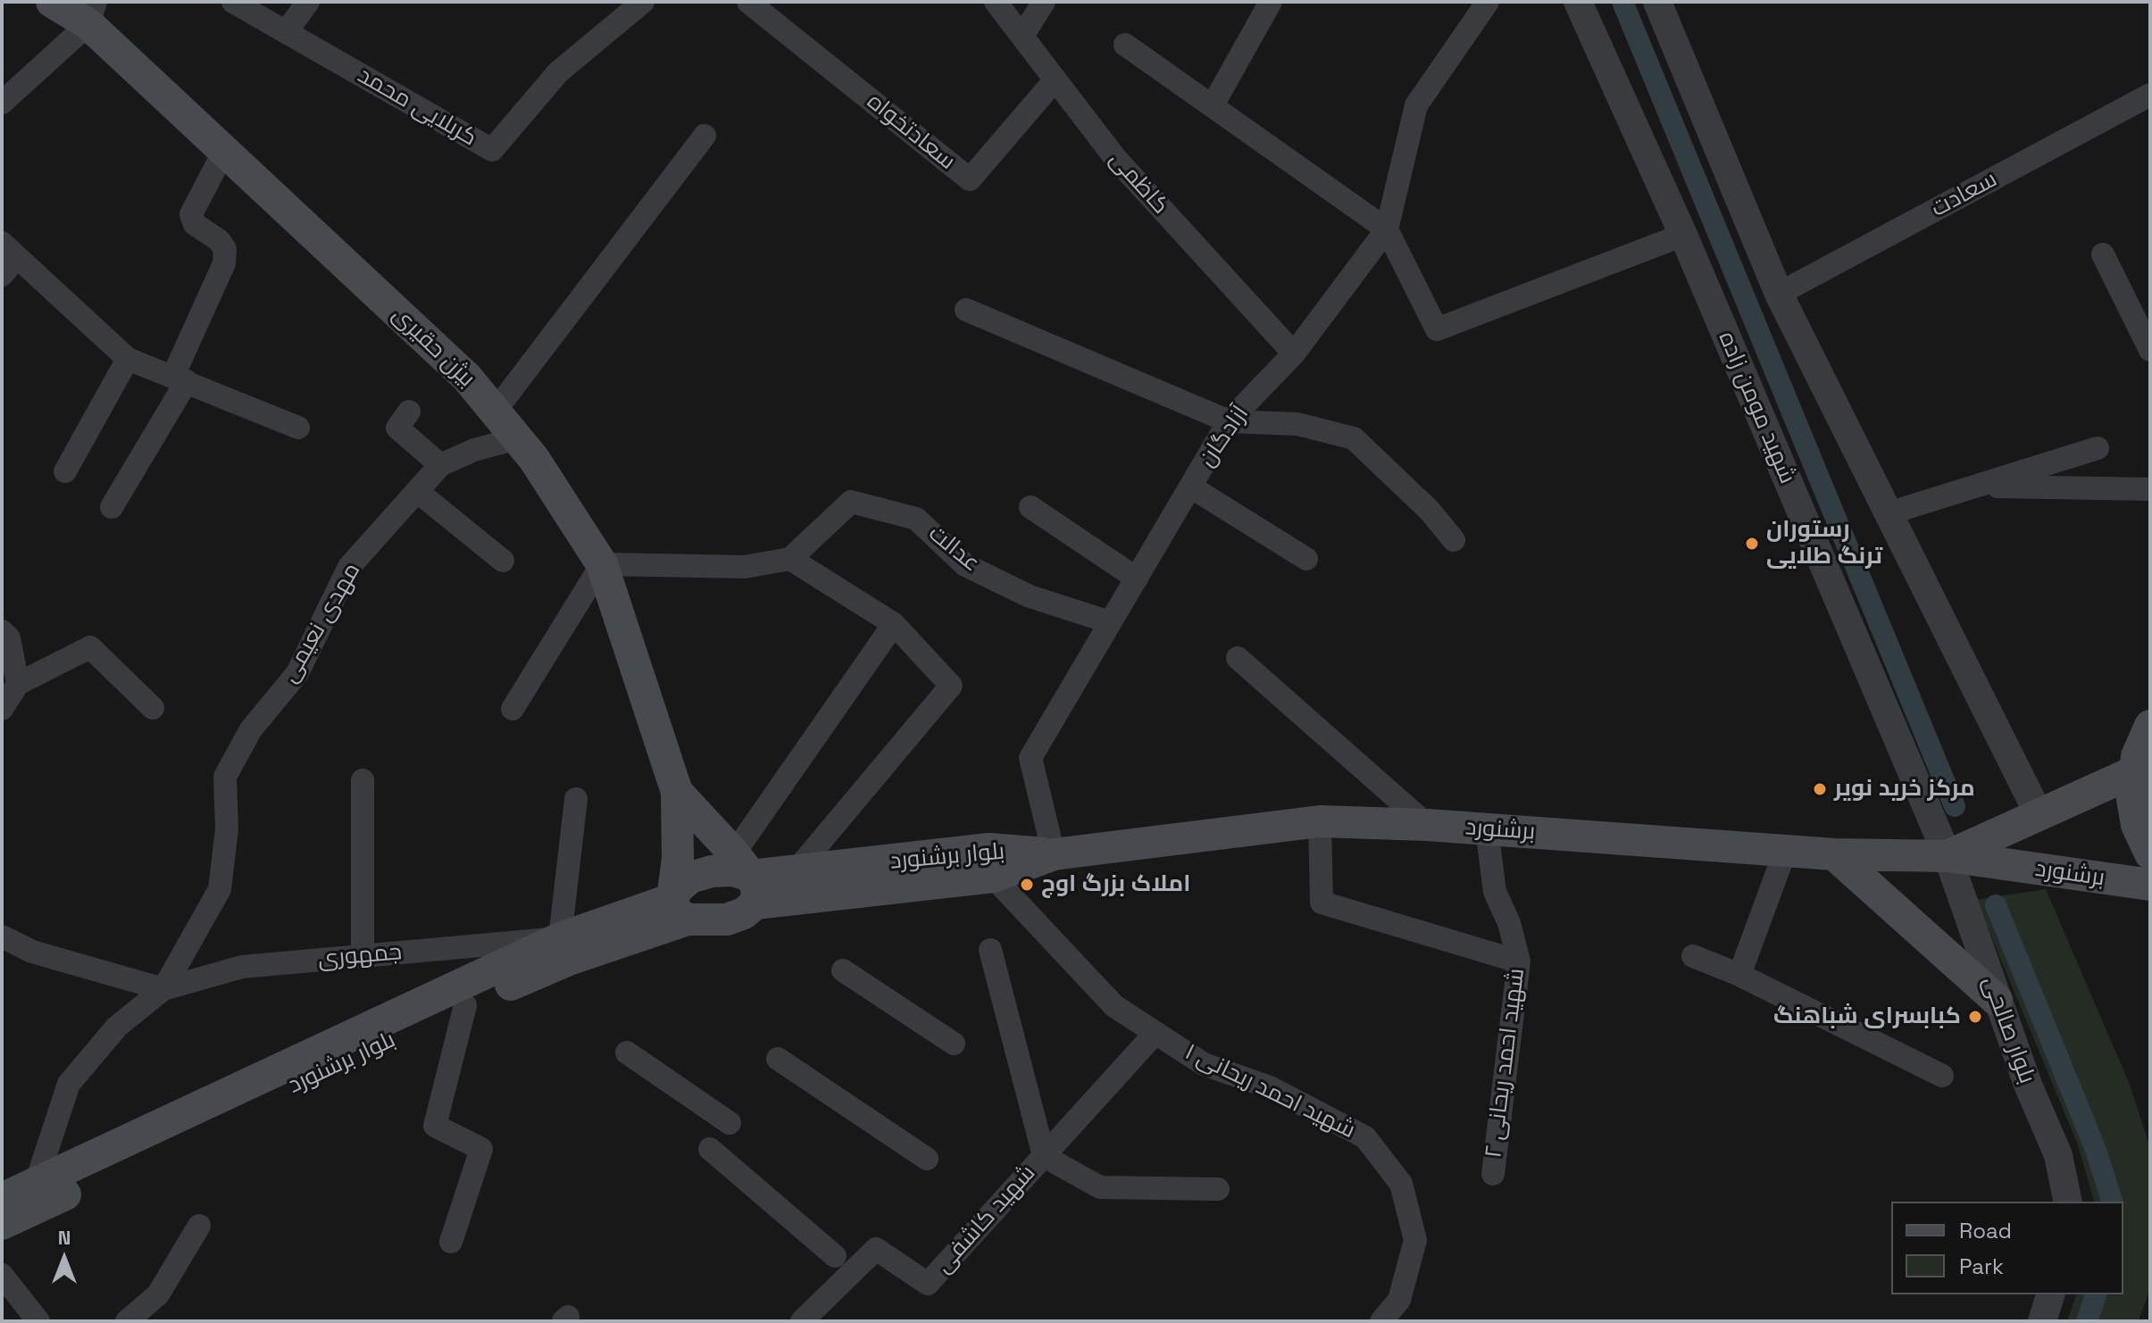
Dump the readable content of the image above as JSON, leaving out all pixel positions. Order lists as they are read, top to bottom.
{
  "streets": {
    "main road": ["بیژن حقیری", "برشنورد", "بلوار برشنورد"],
    "street": [
      "کربلایی محمد",
      "سعادتخواه",
      "کاظمی",
      "سعادت",
      "شهید مومن زاده",
      "آزادگان",
      "عدالت",
      "مهدی نعیمی",
      "جمهوری",
      "بلوار صالحی",
      "شهید احمد ریحانی ۲",
      "شهید احمد ریحانی ۱",
      "شهید کاشفی"
    ]
  },
  "crossings": [
    ["سعادتخواه", "کاظمی"],
    ["کاظمی", "آزادگان"],
    ["بیژن حقیری", "مهدی نعیمی"],
    ["شهید مومن زاده", "برشنورد"],
    ["شهید مومن زاده", "بلوار صالحی"],
    ["آزادگان", "عدالت"],
    ["آزادگان", "برشنورد"],
    ["آزادگان", "بلوار برشنورد"],
    ["مهدی نعیمی", "جمهوری"],
    ["برشنورد", "بلوار برشنورد"],
    ["برشنورد", "بلوار صالحی"],
    ["برشنورد", "شهید احمد ریحانی ۲"],
    ["بلوار برشنورد", "جمهوری"],
    ["بلوار برشنورد", "شهید احمد ریحانی ۱"],
    ["شهید احمد ریحانی ۱", "شهید کاشفی"]
  ],
  "places": [
    "رستوران ترنگ طلایی",
    "مرکز خرید نویر",
    "املاک بزرگ اوج",
    "کبابسرای شباهنگ"
  ],
  "legend": ["Road", "Park"],
  "north": "top"
}
